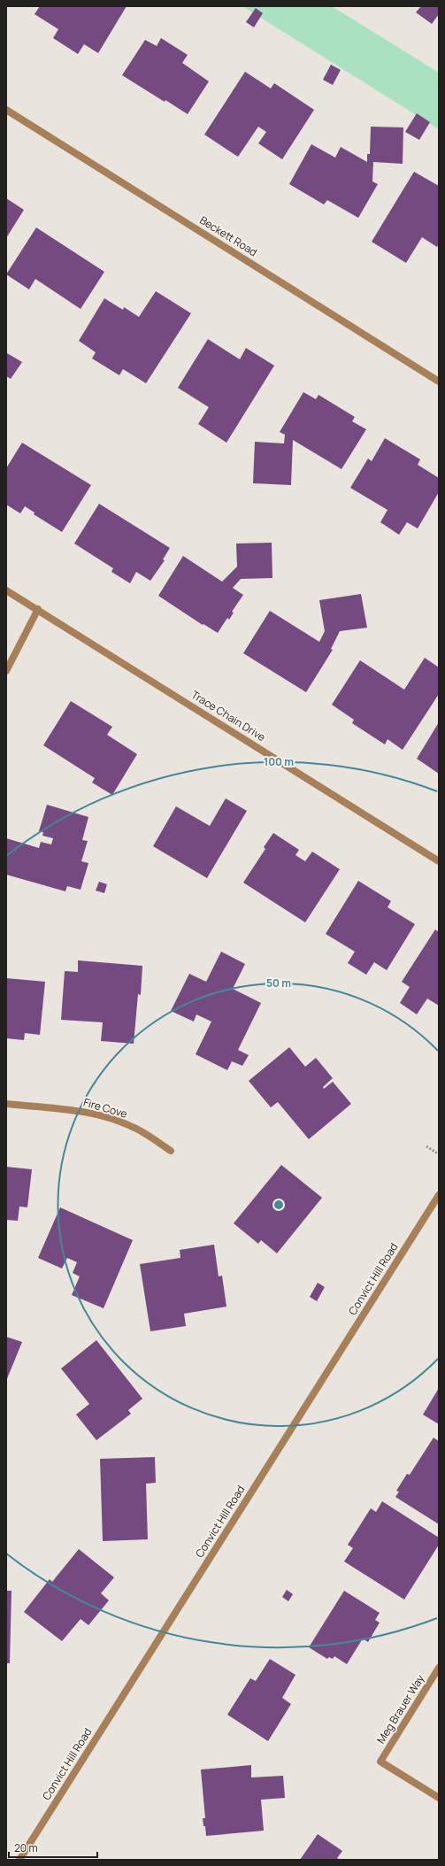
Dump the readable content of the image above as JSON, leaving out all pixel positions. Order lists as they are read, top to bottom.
{
  "streets": {
    "street": [
      "Beckett Road",
      "Trace Chain Drive",
      "Fire Cove",
      "Convict Hill Road",
      "Meg Brauer Way"
    ]
  },
  "scale_bar": "20 m",
  "rings": ["100 m", "50 m"]
}
